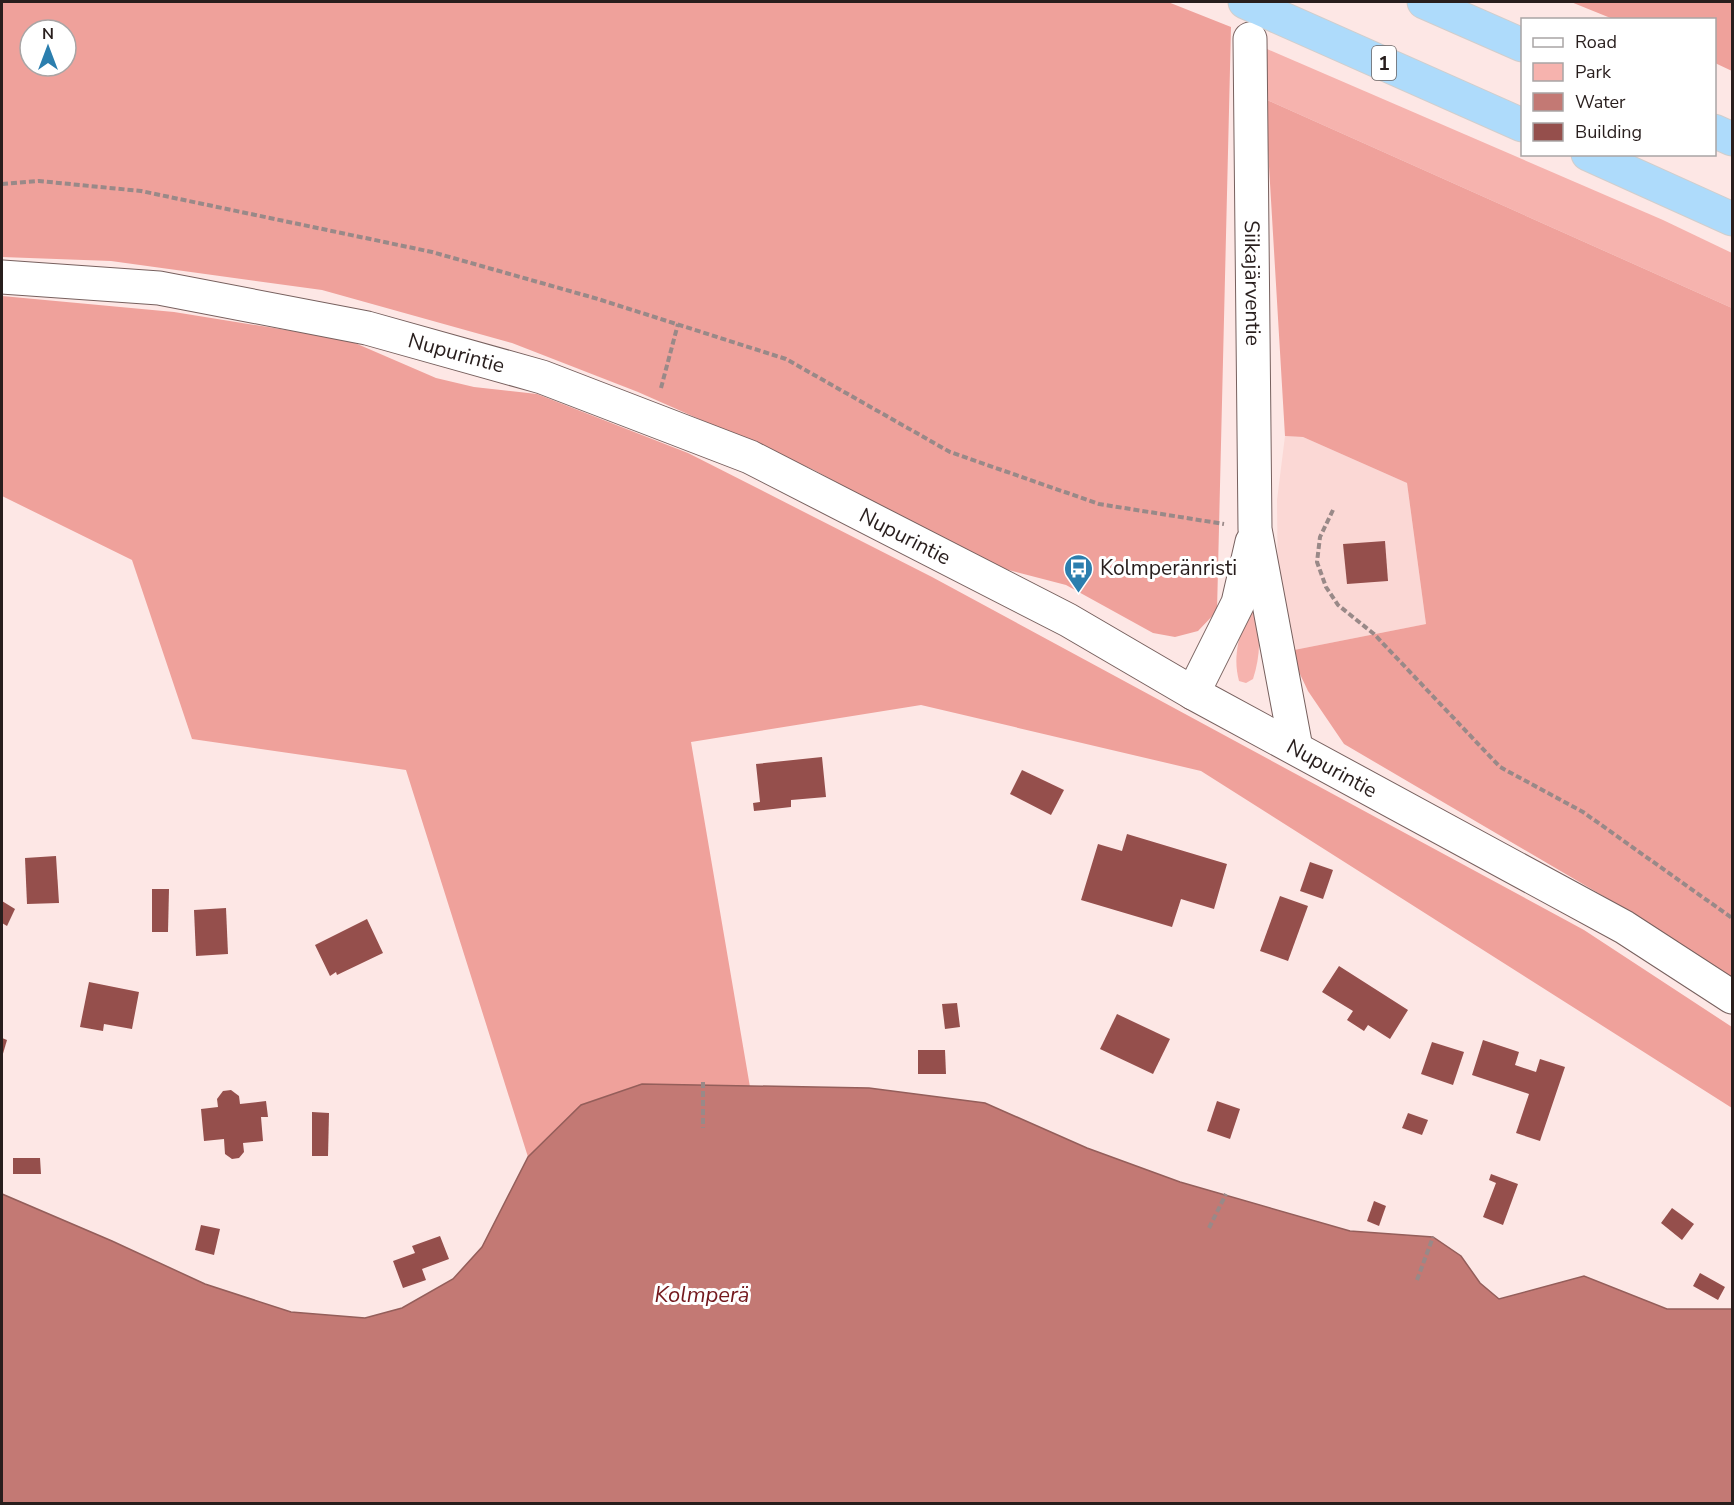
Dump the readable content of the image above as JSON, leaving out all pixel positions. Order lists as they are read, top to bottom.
{
  "streets": {
    "highway": ["1"],
    "main road": ["Siikajärventie", "Nupurintie"]
  },
  "water": ["Kolmperä"],
  "places": {
    "bus stop": ["Kolmperänristi"]
  },
  "legend": [
    "Road",
    "Park",
    "Water",
    "Building"
  ],
  "north": "top"
}
